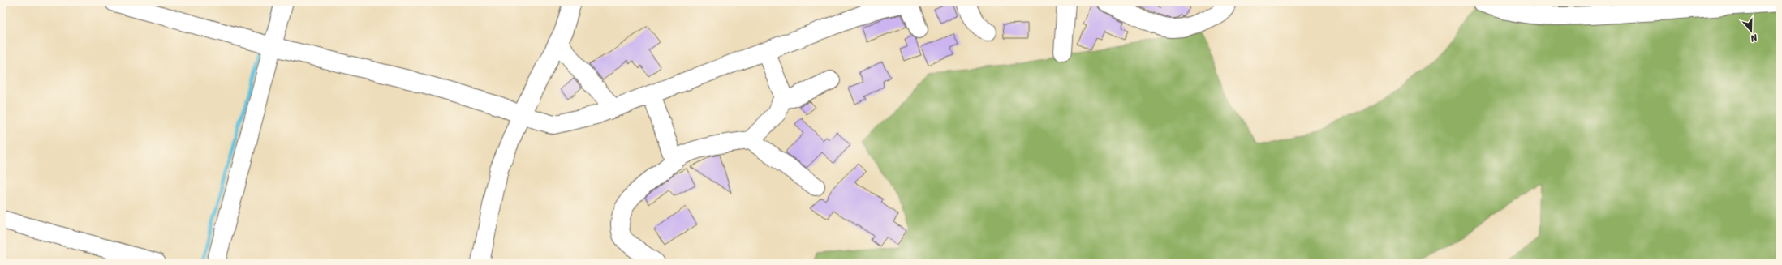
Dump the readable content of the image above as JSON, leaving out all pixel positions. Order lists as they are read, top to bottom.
{
  "north": "bottom"
}
